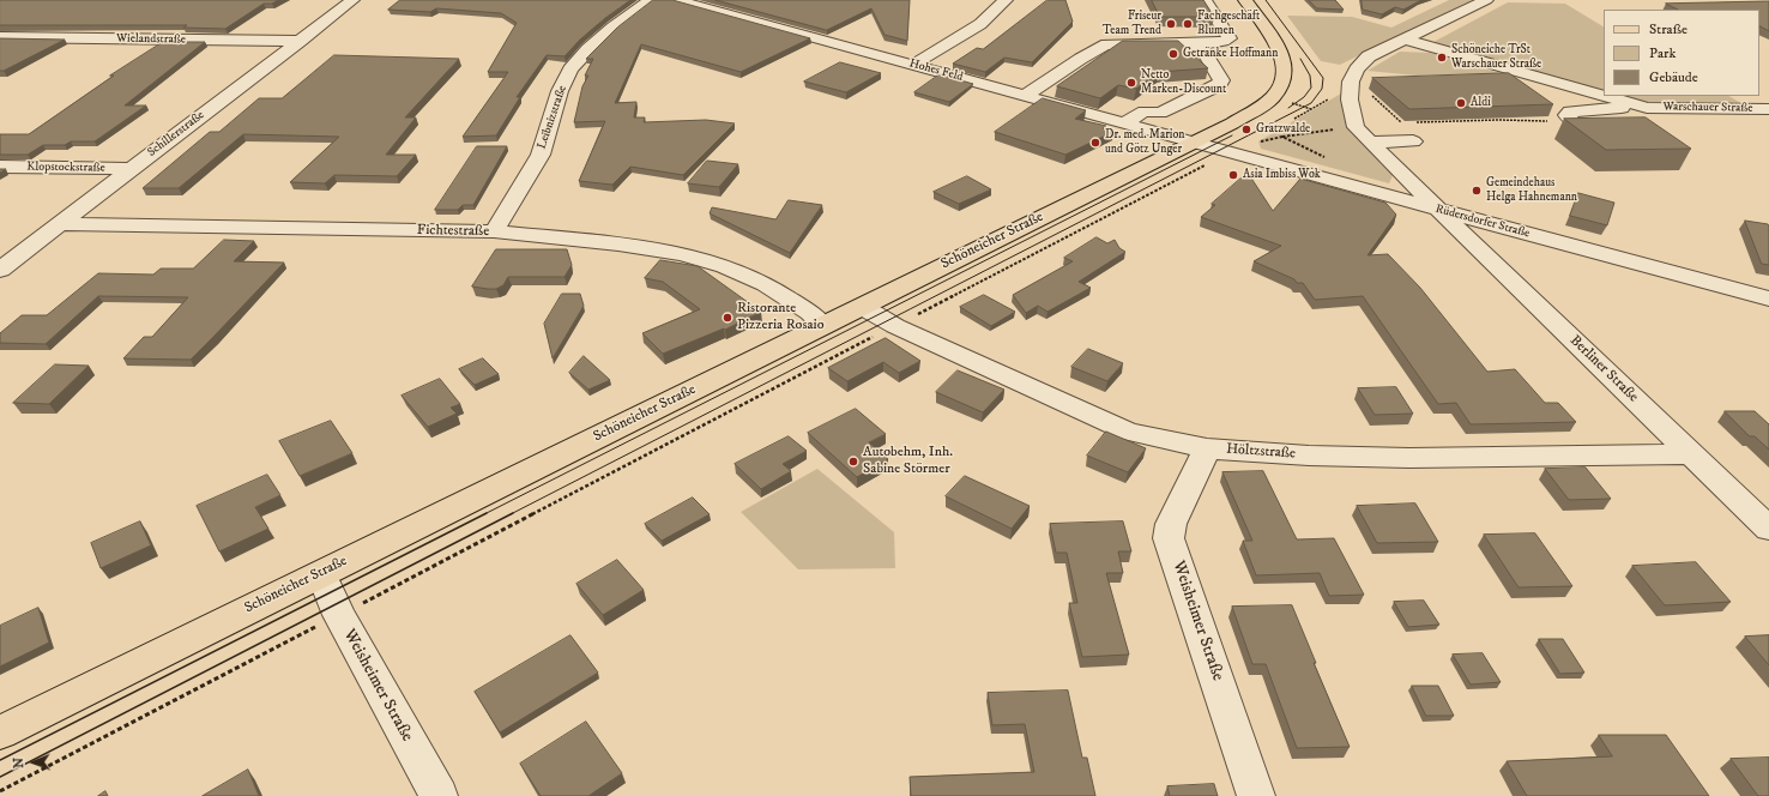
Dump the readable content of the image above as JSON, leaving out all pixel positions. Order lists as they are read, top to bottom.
{
  "streets": {
    "main road": ["Schöneicher Straße"],
    "street": [
      "Wielandstraße",
      "Hohes Feld",
      "Warschauer Straße",
      "Leibnizstraße",
      "Schillerstraße",
      "Klopstockstraße",
      "Rüdersdorfer Straße",
      "Fichtestraße",
      "Berliner Straße",
      "Höltzstraße",
      "Weisheimer Straße"
    ]
  },
  "crossings": [
    ["Wielandstraße", "Schillerstraße"],
    ["Hohes Feld", "Rüdersdorfer Straße"],
    ["Hohes Feld", "Schöneicher Straße"],
    ["Leibnizstraße", "Fichtestraße"],
    ["Schillerstraße", "Klopstockstraße"],
    ["Schillerstraße", "Fichtestraße"],
    ["Rüdersdorfer Straße", "Schöneicher Straße"],
    ["Rüdersdorfer Straße", "Berliner Straße"],
    ["Fichtestraße", "Schöneicher Straße"],
    ["Schöneicher Straße", "Höltzstraße"],
    ["Schöneicher Straße", "Weisheimer Straße"],
    ["Berliner Straße", "Höltzstraße"],
    ["Höltzstraße", "Weisheimer Straße"]
  ],
  "places": [
    "Friseur Team Trend",
    "Fachgeschäft Blumen",
    "Getränke Hoffmann",
    "Schöneiche TrSt Warschauer Straße",
    "Netto Marken-Discount",
    "Aldi",
    "Grätzwalde",
    "Dr. med. Marion und Götz Unger",
    "Asia Imbiss Wok",
    "Gemeindehaus Helga Hahnemann",
    "Ristorante Pizzeria Rosaio",
    "Autobehm, Inh. Sabine Störmer"
  ],
  "legend": ["Straße", "Park", "Gebäude"],
  "north": "left"
}
